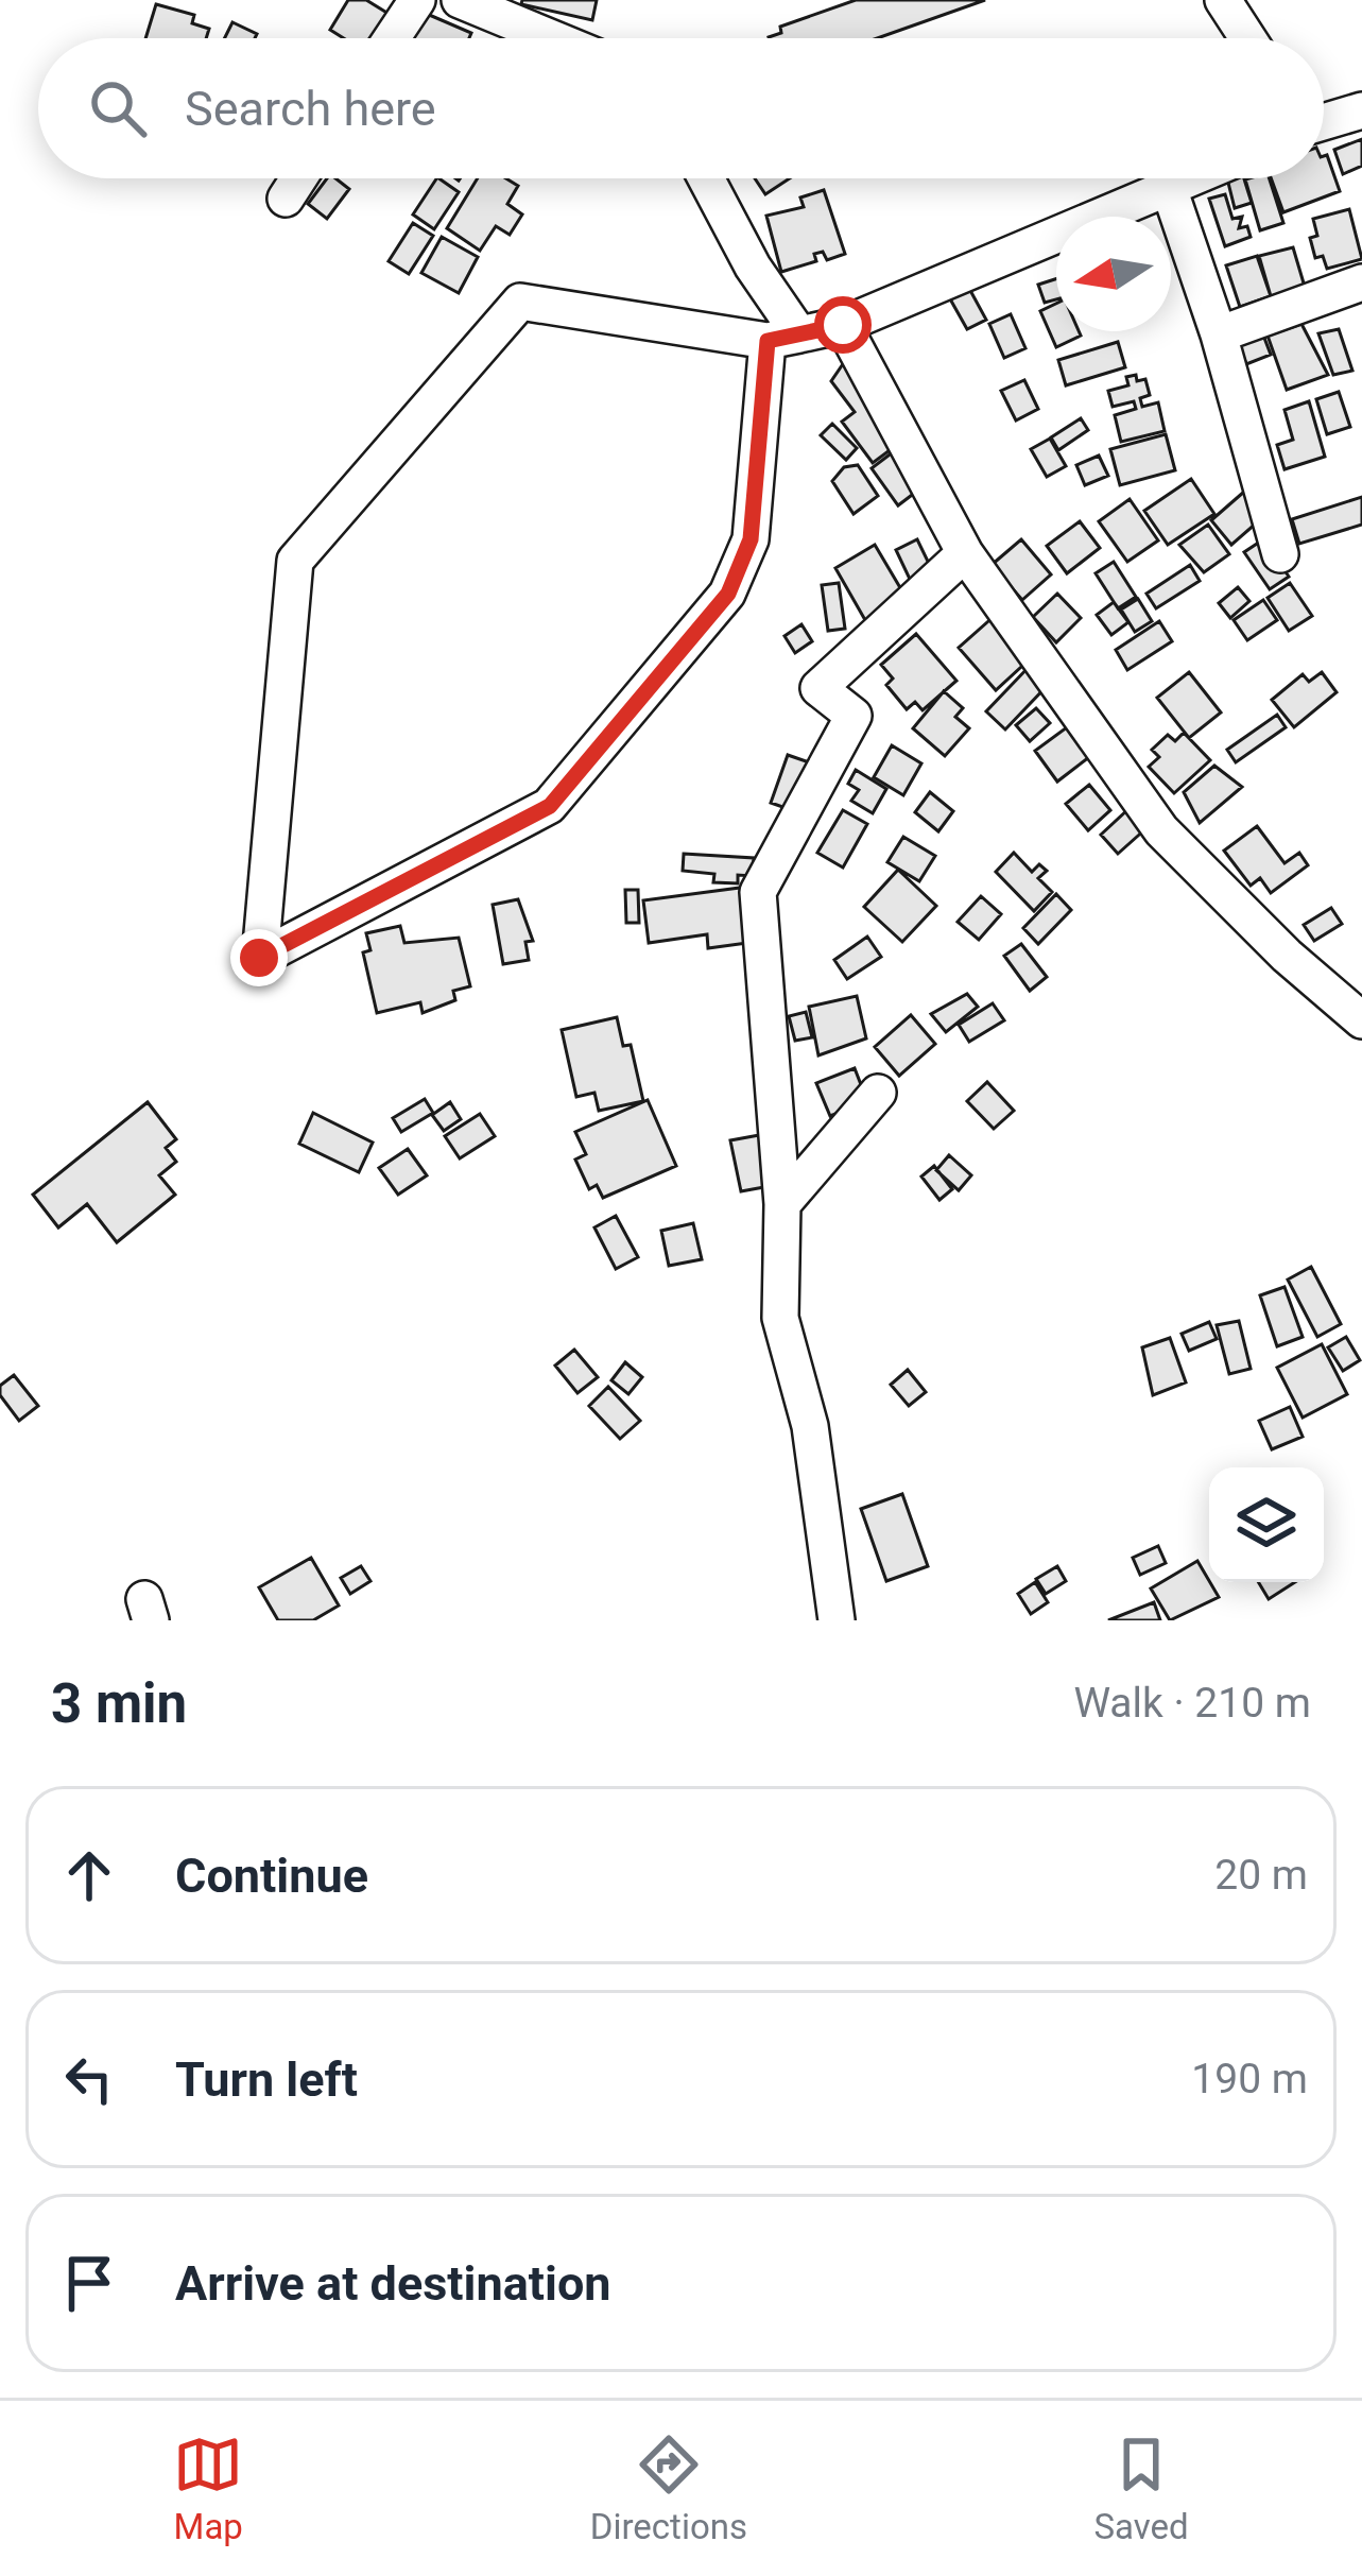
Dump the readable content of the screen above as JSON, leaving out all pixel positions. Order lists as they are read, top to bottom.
{
  "north": "left",
  "page": {
    "search": "Search here",
    "heading": ["3 min", "Walk · 210 m"],
    "list": [
      ["Continue", "20 m"],
      ["Turn left", "190 m"],
      "Arrive at destination"
    ],
    "nav": ["Map", "Directions", "Saved"]
  }
}
